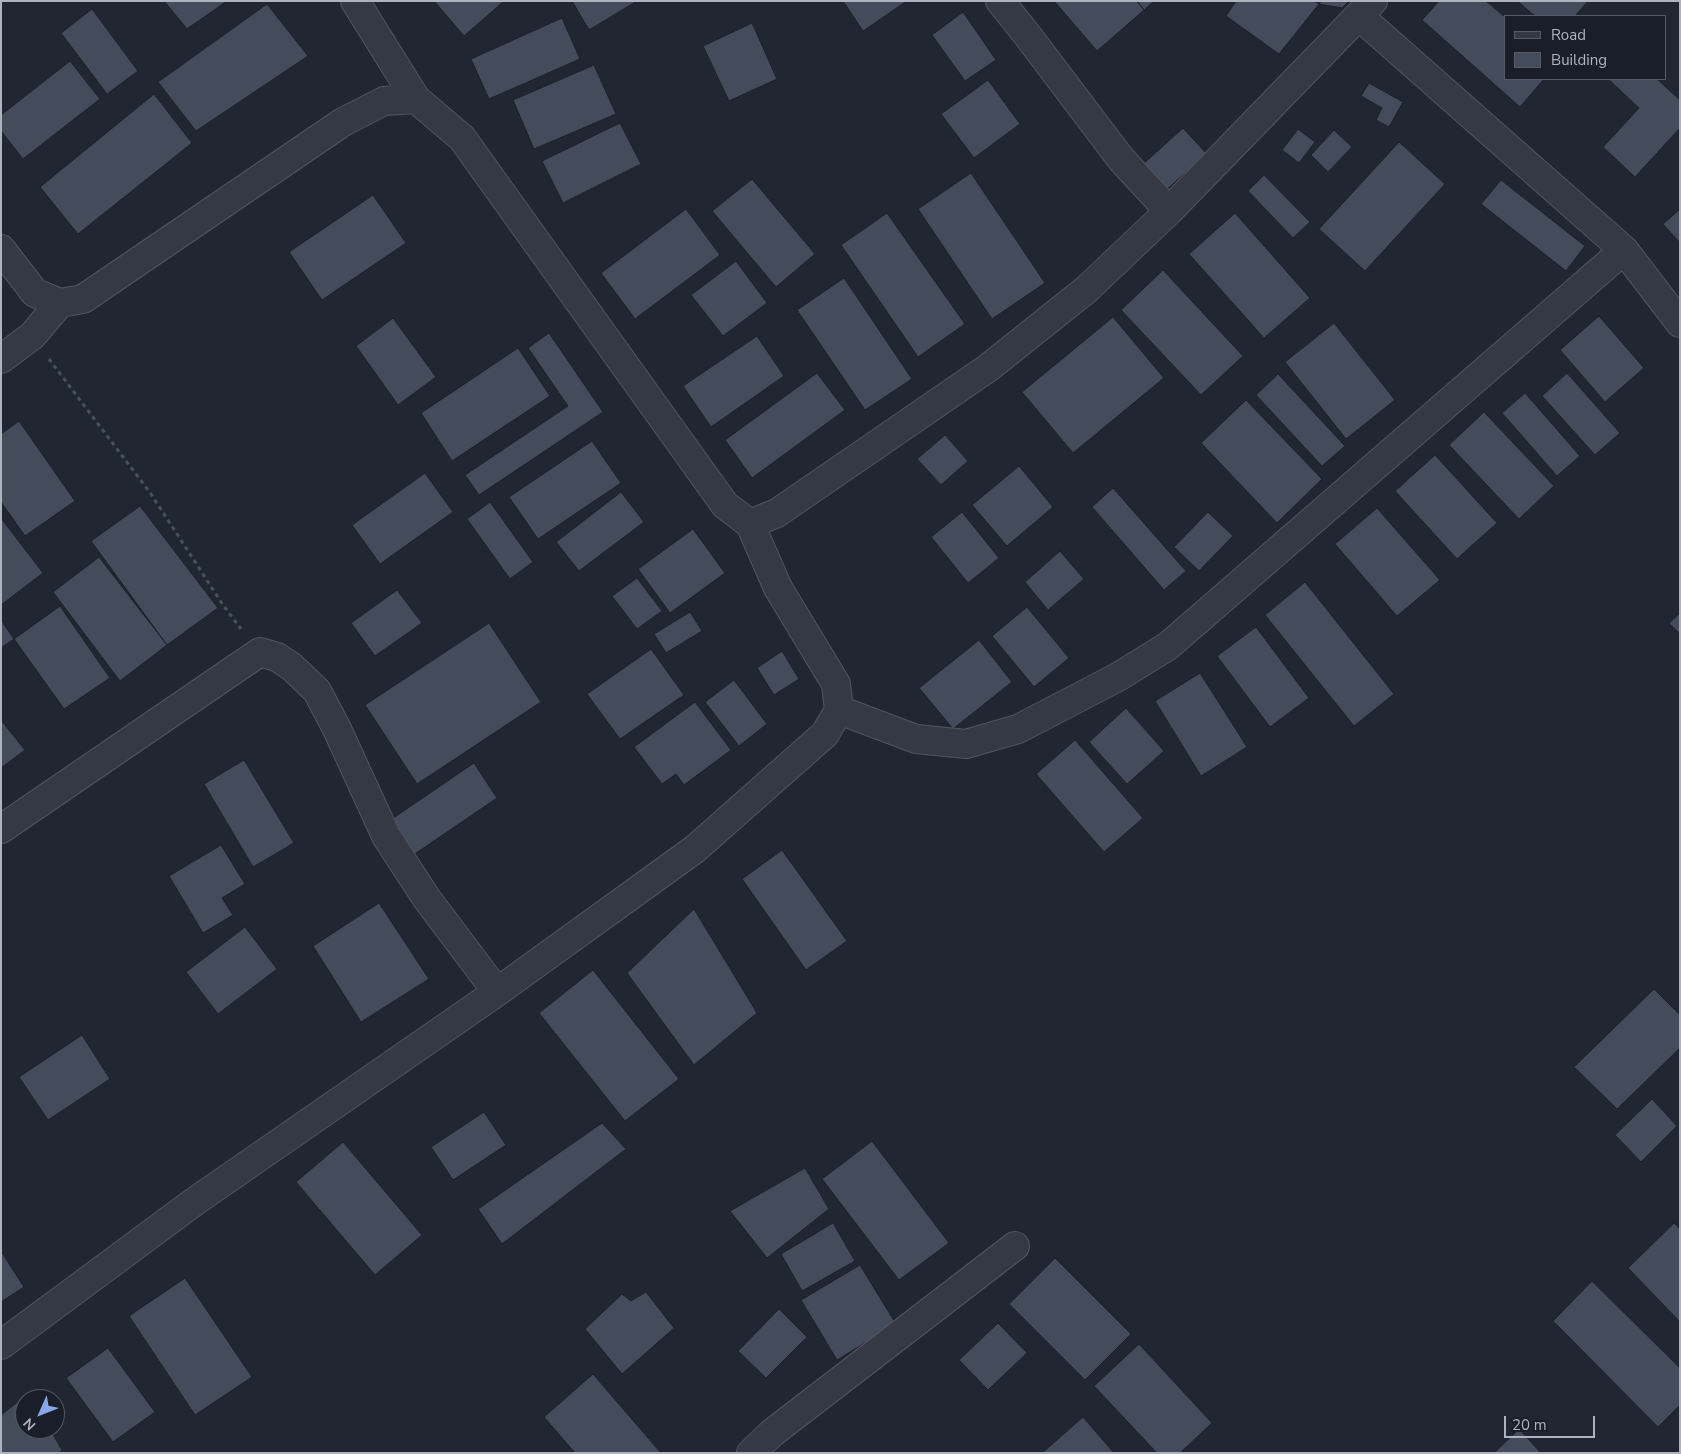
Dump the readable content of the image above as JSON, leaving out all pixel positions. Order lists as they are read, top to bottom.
{
  "legend": ["Road", "Building"],
  "scale_bar": "20 m",
  "north": "bottom left"
}
